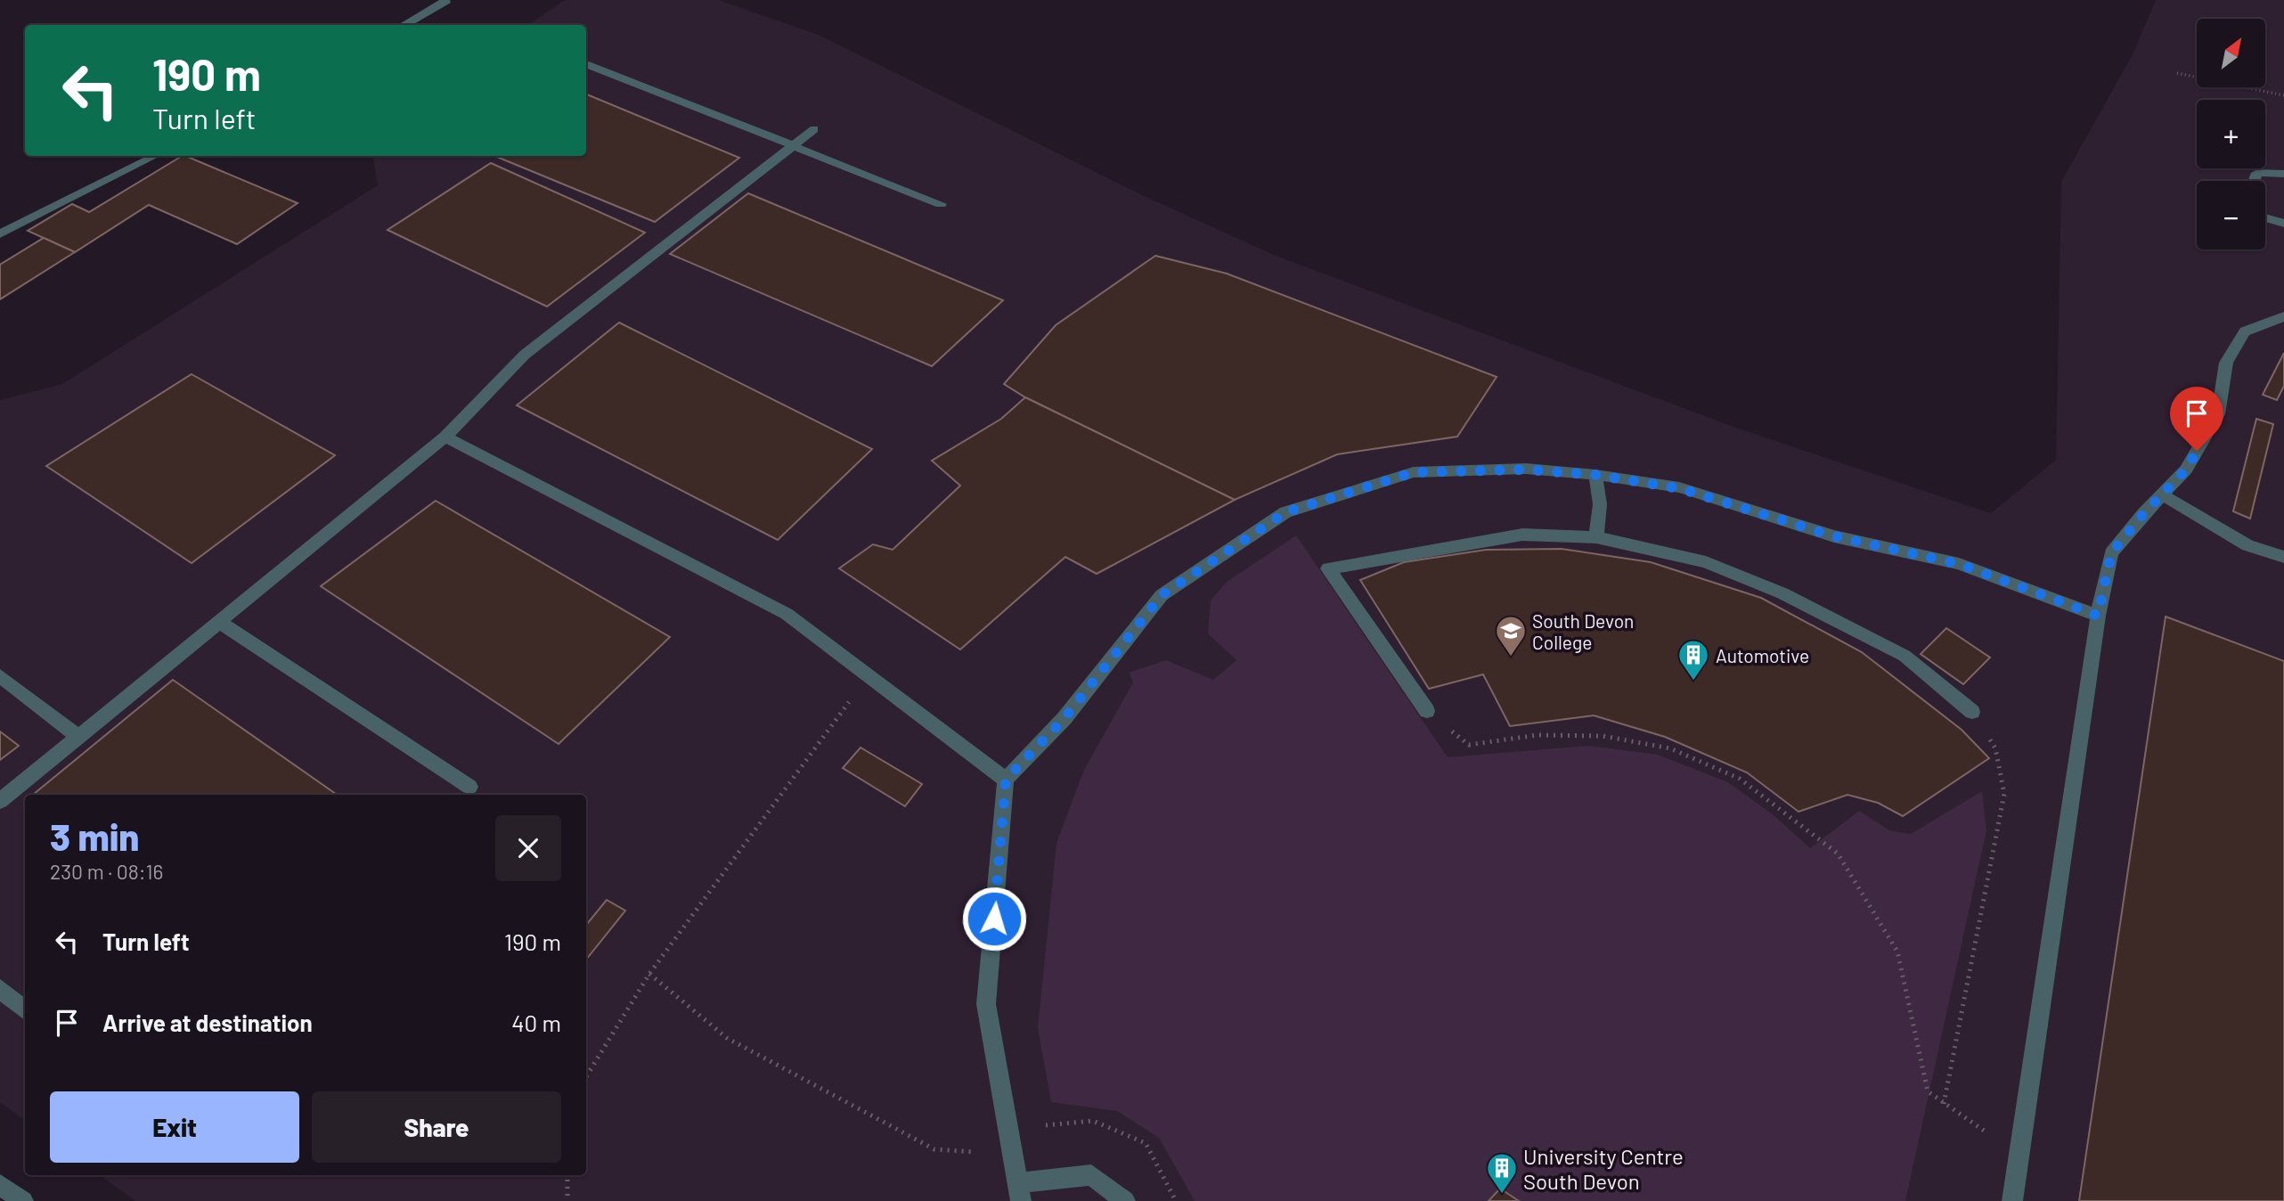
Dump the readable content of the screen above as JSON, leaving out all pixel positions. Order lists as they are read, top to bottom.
{
  "places": {
    "school or university": ["South Devon College"],
    "building": ["Automotive", "University Centre South Devon"]
  },
  "north": "top right",
  "page": {
    "map_buttons": ["+", "−"],
    "turn": ["190 m", "Turn left"],
    "heading": ["3 min", "230 m · 08:16"],
    "list": [
      {
        "name": "Turn left",
        "value": "190 m"
      },
      {
        "name": "Arrive at destination",
        "value": "40 m"
      }
    ],
    "buttons": ["Exit", "Share"]
  }
}
